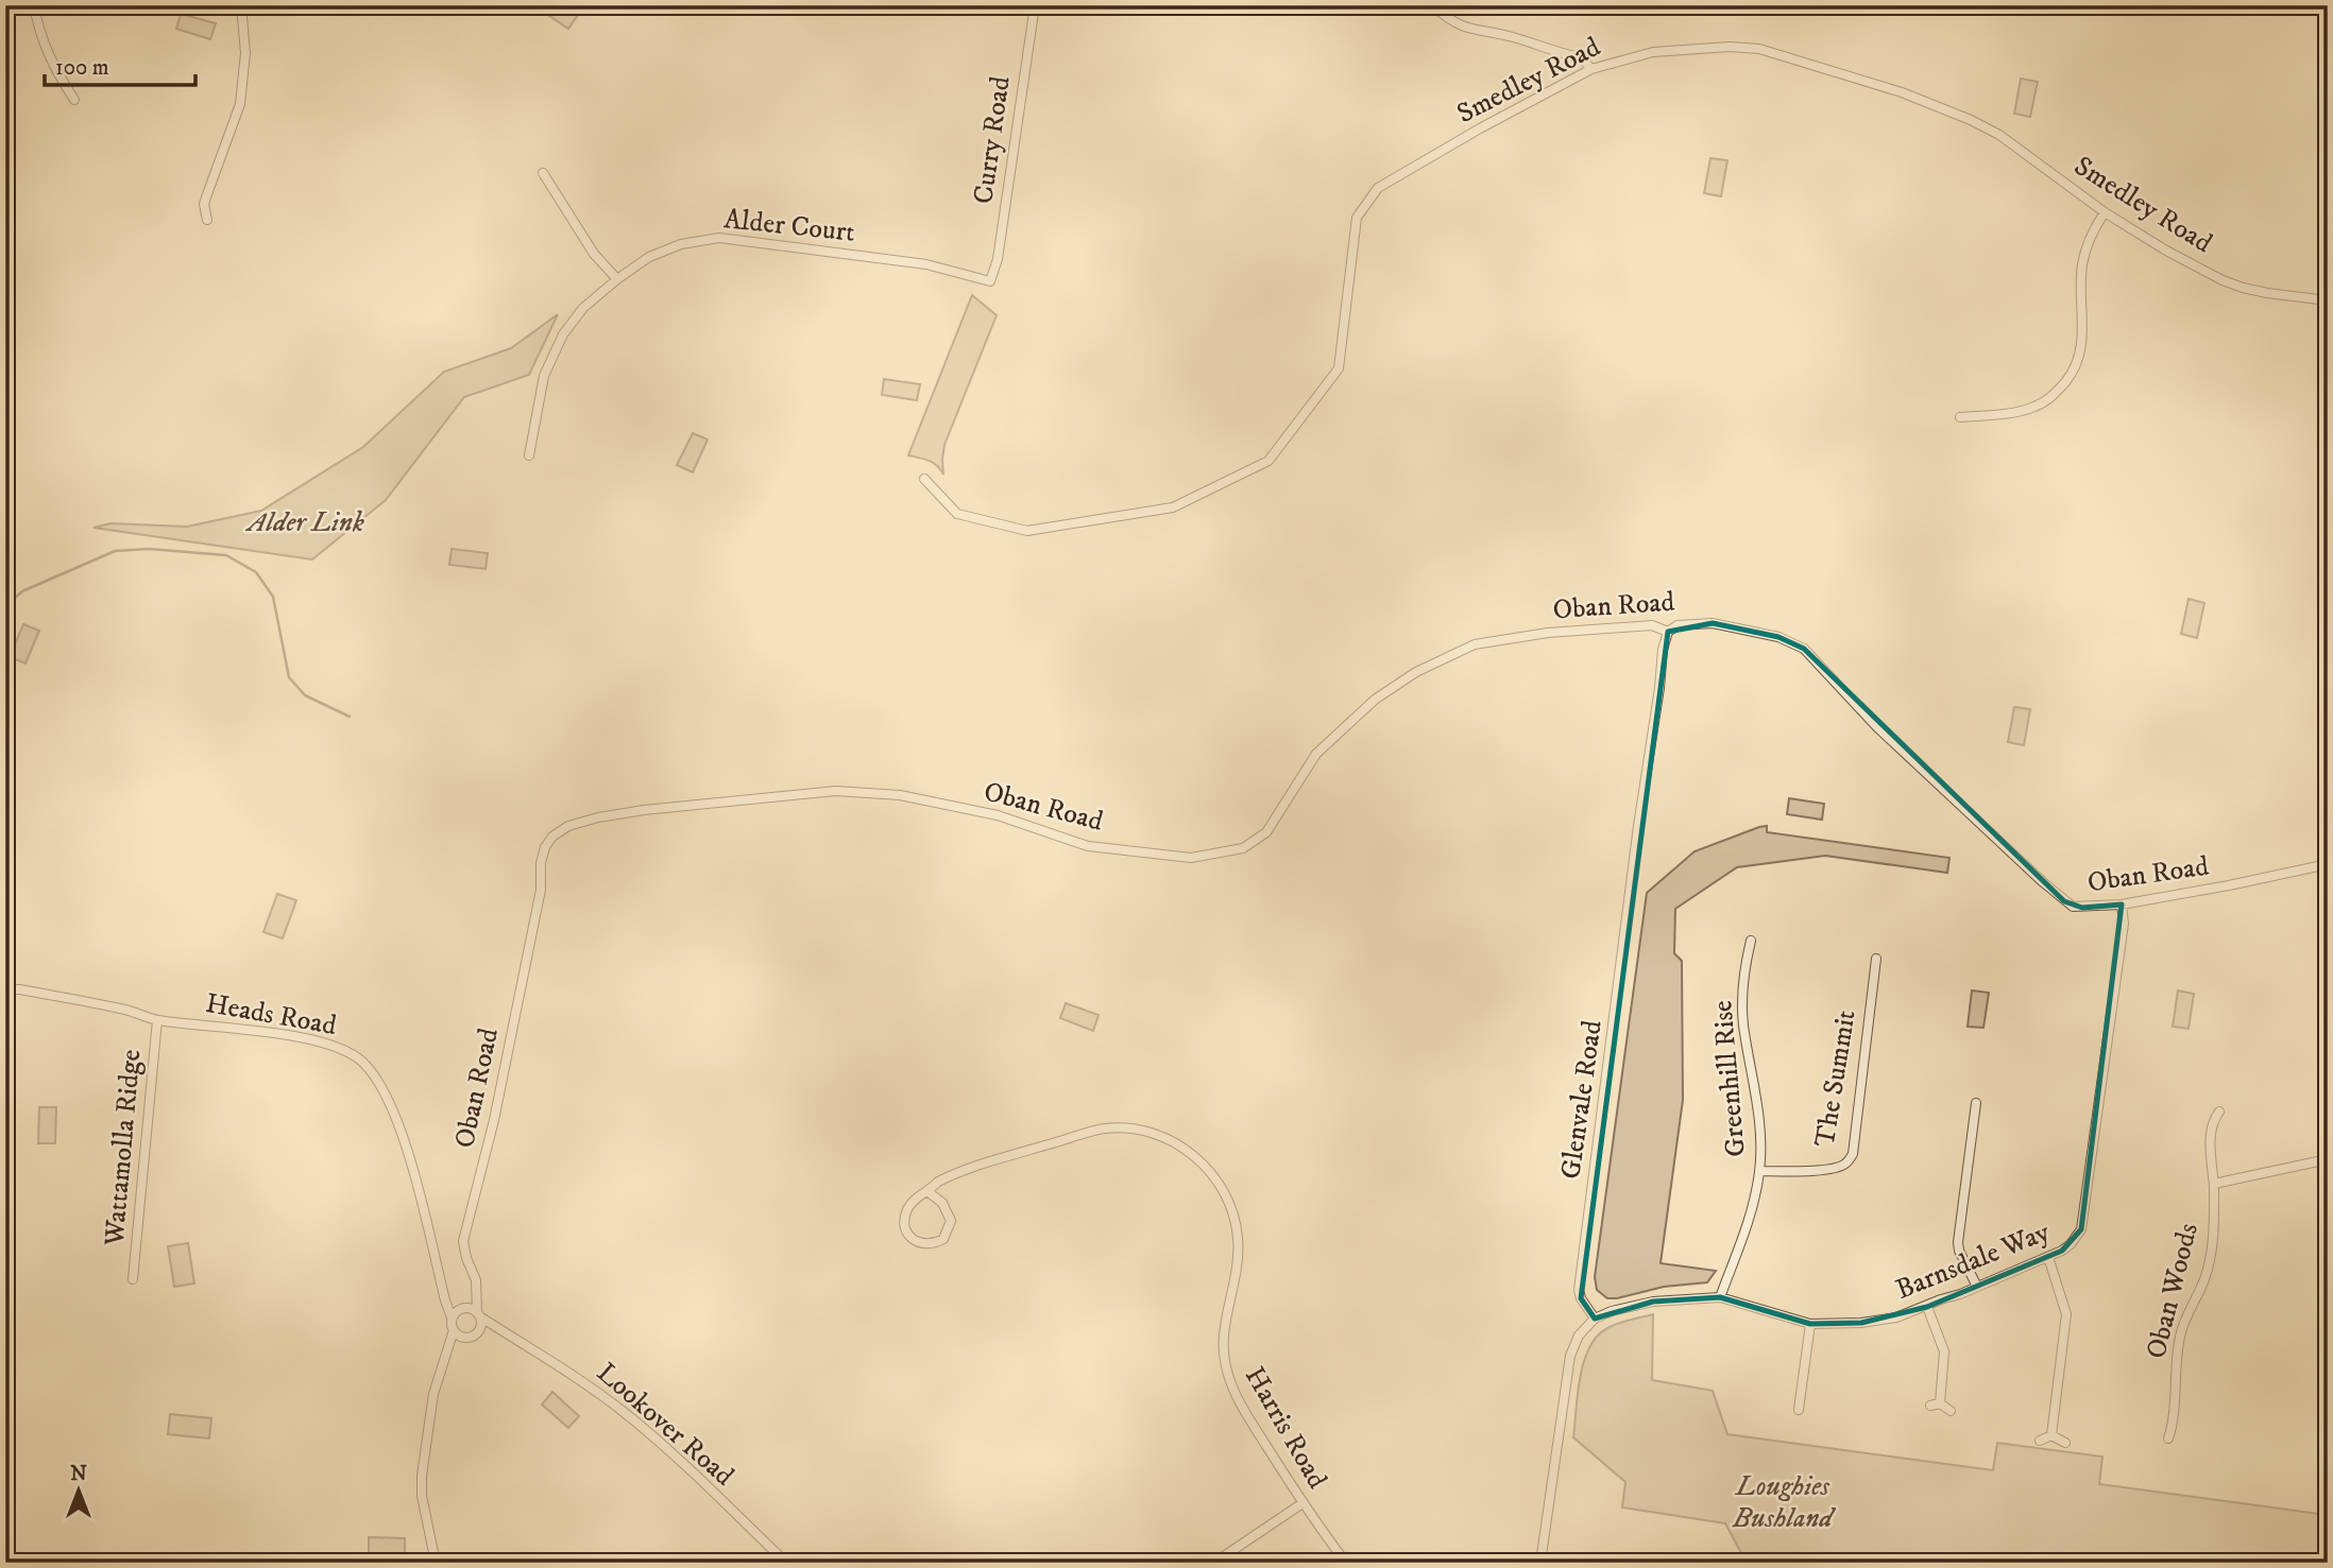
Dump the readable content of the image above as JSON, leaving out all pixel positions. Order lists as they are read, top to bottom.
{
  "streets": {
    "street": [
      "Smedley Road",
      "Curry Road",
      "Alder Court",
      "Oban Road",
      "Heads Road",
      "Greenhill Rise",
      "The Summit",
      "Glenvale Road",
      "Wattamolla Ridge",
      "Barnsdale Way",
      "Oban Woods",
      "Lookover Road",
      "Harris Road"
    ]
  },
  "crossings": [
    ["Curry Road", "Alder Court"],
    ["Oban Road", "Heads Road"],
    ["Oban Road", "Glenvale Road"],
    ["Oban Road", "Barnsdale Way"],
    ["Oban Road", "Lookover Road"],
    ["Heads Road", "Wattamolla Ridge"],
    ["Heads Road", "Lookover Road"],
    ["Greenhill Rise", "The Summit"],
    ["Greenhill Rise", "Barnsdale Way"],
    ["Glenvale Road", "Barnsdale Way"]
  ],
  "parks": ["Alder Link", "Loughies Bushland"],
  "scale_bar": "100 m",
  "north": "top"
}
